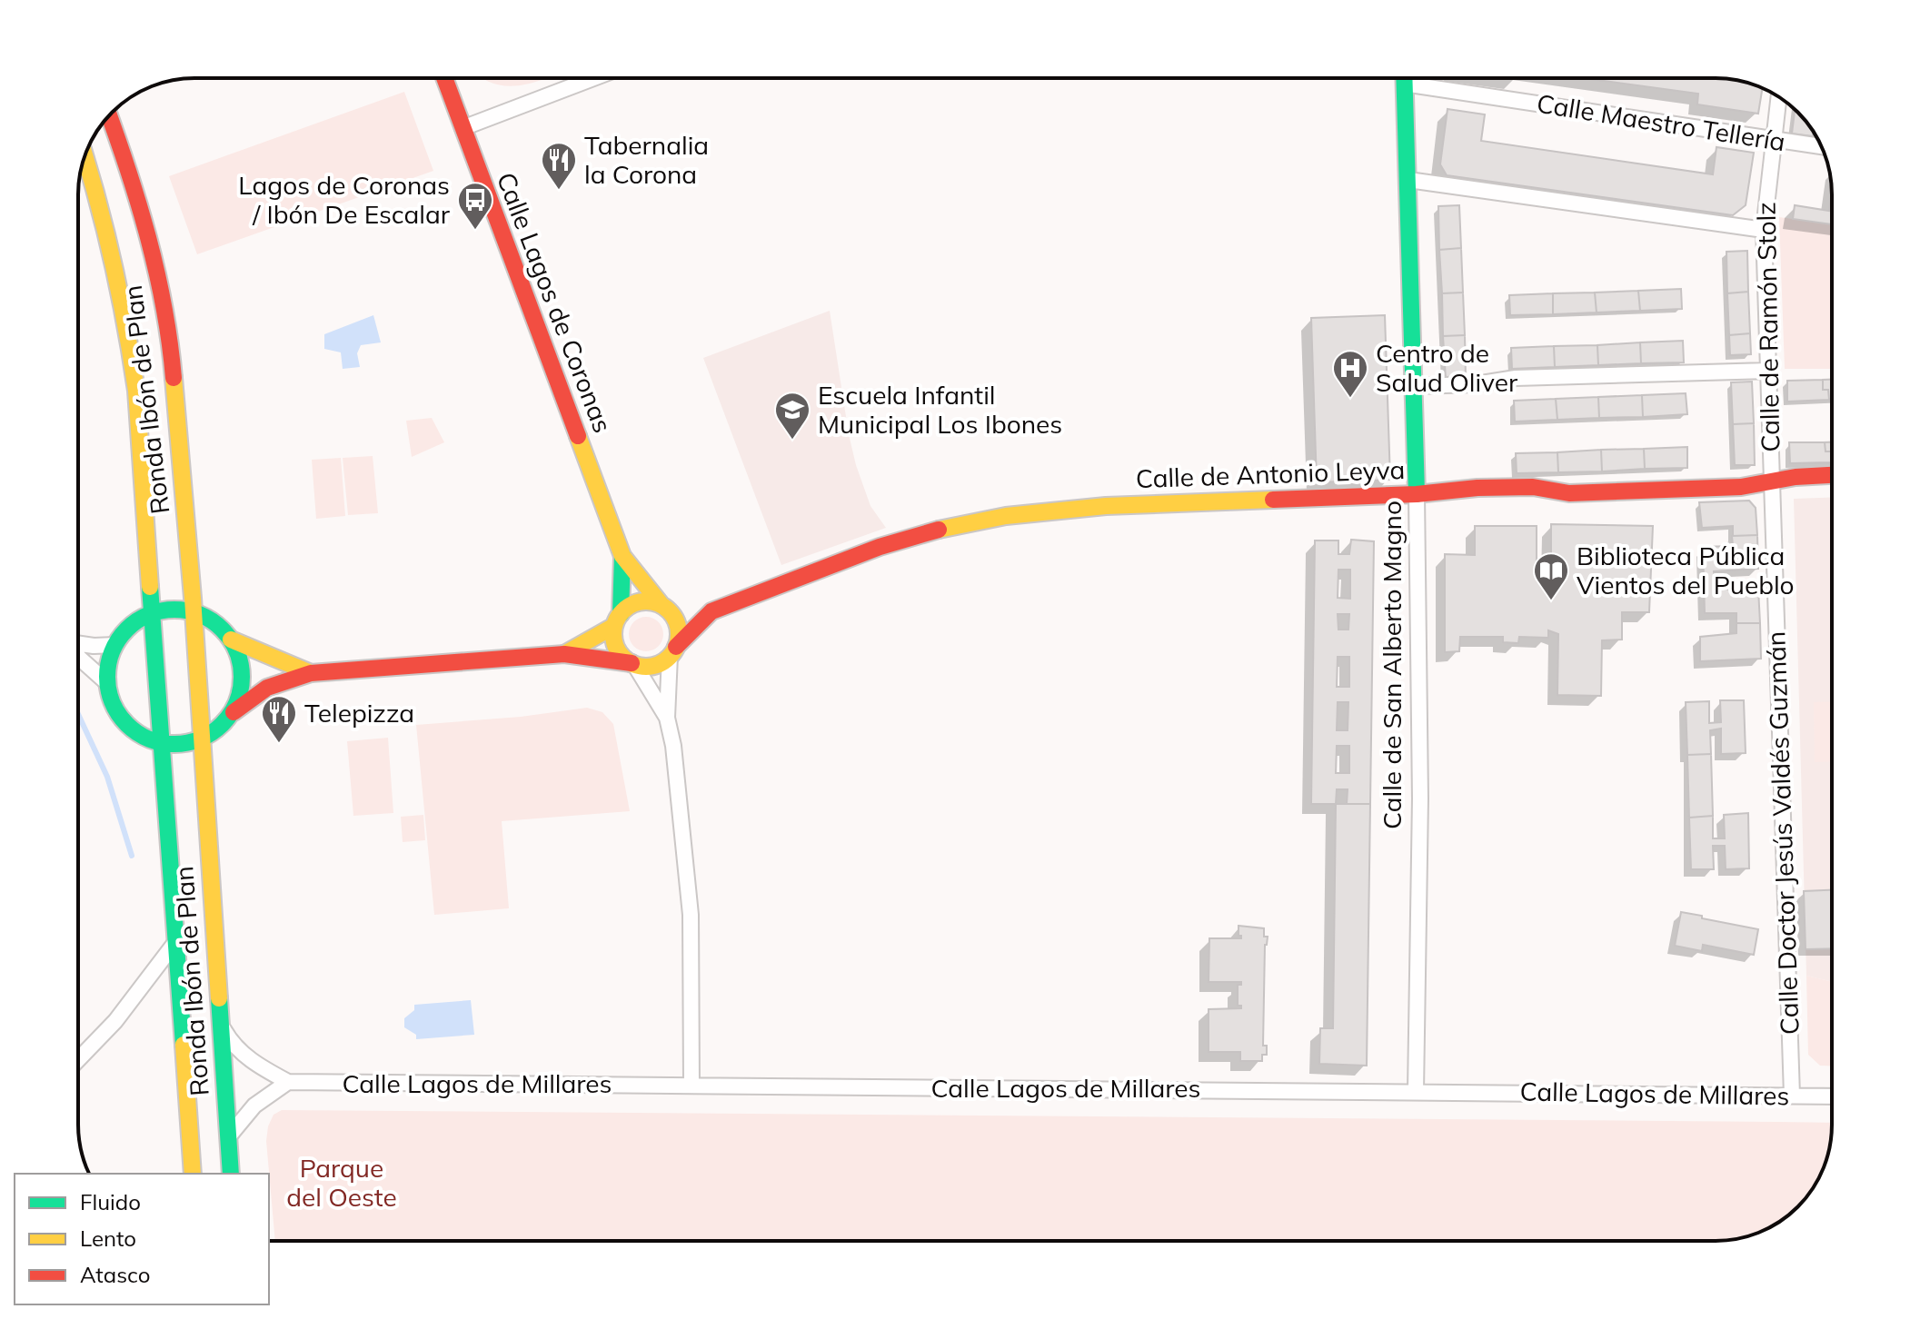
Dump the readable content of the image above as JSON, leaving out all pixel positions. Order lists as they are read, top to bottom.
{
  "streets": {
    "street": [
      "Calle Maestro Tellería",
      "Calle Lagos de Coronas",
      "Calle de Ramón Stolz",
      "Ronda Ibón de Plan",
      "Calle de Antonio Leyva",
      "Calle de San Alberto Magno",
      "Calle Doctor Jesús Valdés Guzmán",
      "Calle Lagos de Millares"
    ]
  },
  "crossings": [
    ["Calle Maestro Tellería", "Calle de Ramón Stolz"],
    ["Calle Maestro Tellería", "Calle de San Alberto Magno"],
    ["Calle Lagos de Coronas", "Calle de Antonio Leyva"],
    ["Calle de Ramón Stolz", "Calle de Antonio Leyva"],
    ["Calle de Ramón Stolz", "Calle Doctor Jesús Valdés Guzmán"],
    ["Ronda Ibón de Plan", "Calle Lagos de Millares"],
    ["Calle de Antonio Leyva", "Calle de San Alberto Magno"],
    ["Calle de Antonio Leyva", "Calle Doctor Jesús Valdés Guzmán"],
    ["Calle de San Alberto Magno", "Calle Lagos de Millares"],
    ["Calle Doctor Jesús Valdés Guzmán", "Calle Lagos de Millares"]
  ],
  "parks": ["Parque del Oeste"],
  "places": {
    "restaurant": ["Tabernalia la Corona", "Telepizza"],
    "bus stop": ["Lagos de Coronas / Ibón De Escalar"],
    "hospital": ["Centro de Salud Oliver"],
    "school or university": ["Escuela Infantil Municipal Los Ibones"],
    "library": ["Biblioteca Pública Vientos del Pueblo"]
  },
  "legend": ["Fluido", "Lento", "Atasco"]
}
